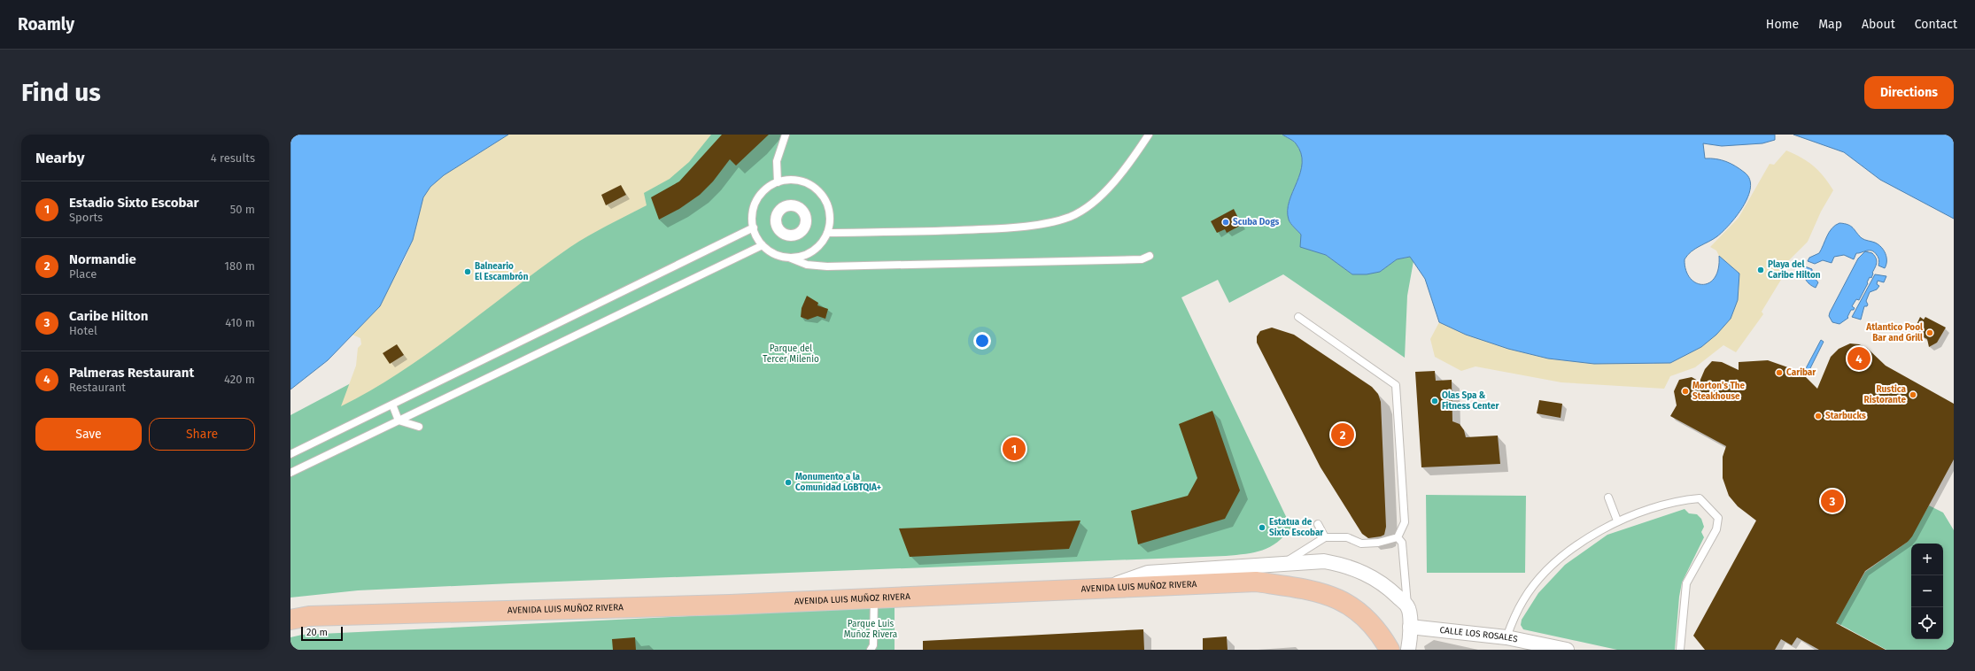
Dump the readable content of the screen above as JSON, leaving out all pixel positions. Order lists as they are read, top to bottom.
{
  "streets": {
    "main road": ["AVENIDA LUIS MUÑOZ RIVERA"],
    "street": ["CALLE LOS ROSALES"]
  },
  "parks": ["Parque del Tercer Milenio", "Parque Luis Muñoz Rivera"],
  "places": [
    "Scuba Dogs",
    "Playa del Caribe Hilton",
    "Balneario El Escambrón",
    "Atlantico Pool Bar and Grill",
    "Caribar",
    "Morton's The Steakhouse",
    "Rustica Ristorante",
    "Olas Spa & Fitness Center",
    "Starbucks",
    "Monumento a la Comunidad LGBTQIA+",
    "Estatua de Sixto Escobar"
  ],
  "scale_bar": "20 m",
  "page": {
    "header": "Roamly",
    "nav": [
      "Home",
      "Map",
      "About",
      "Contact"
    ],
    "buttons": [
      "Directions",
      ["Save", "Share"]
    ],
    "title": "Find us",
    "heading": ["Nearby", "4 results"],
    "list": [
      {
        "mark": "1",
        "name": "Estadio Sixto Escobar",
        "note": "Sports",
        "value": "50 m"
      },
      {
        "mark": "2",
        "name": "Normandie",
        "note": "Place",
        "value": "180 m"
      },
      {
        "mark": "3",
        "name": "Caribe Hilton",
        "note": "Hotel",
        "value": "410 m"
      },
      {
        "mark": "4",
        "name": "Palmeras Restaurant",
        "note": "Restaurant",
        "value": "420 m"
      }
    ],
    "pins": [
      "4",
      "2",
      "1",
      "3"
    ],
    "map_buttons": ["+", "−"],
    "scale": "20 m"
  }
}
